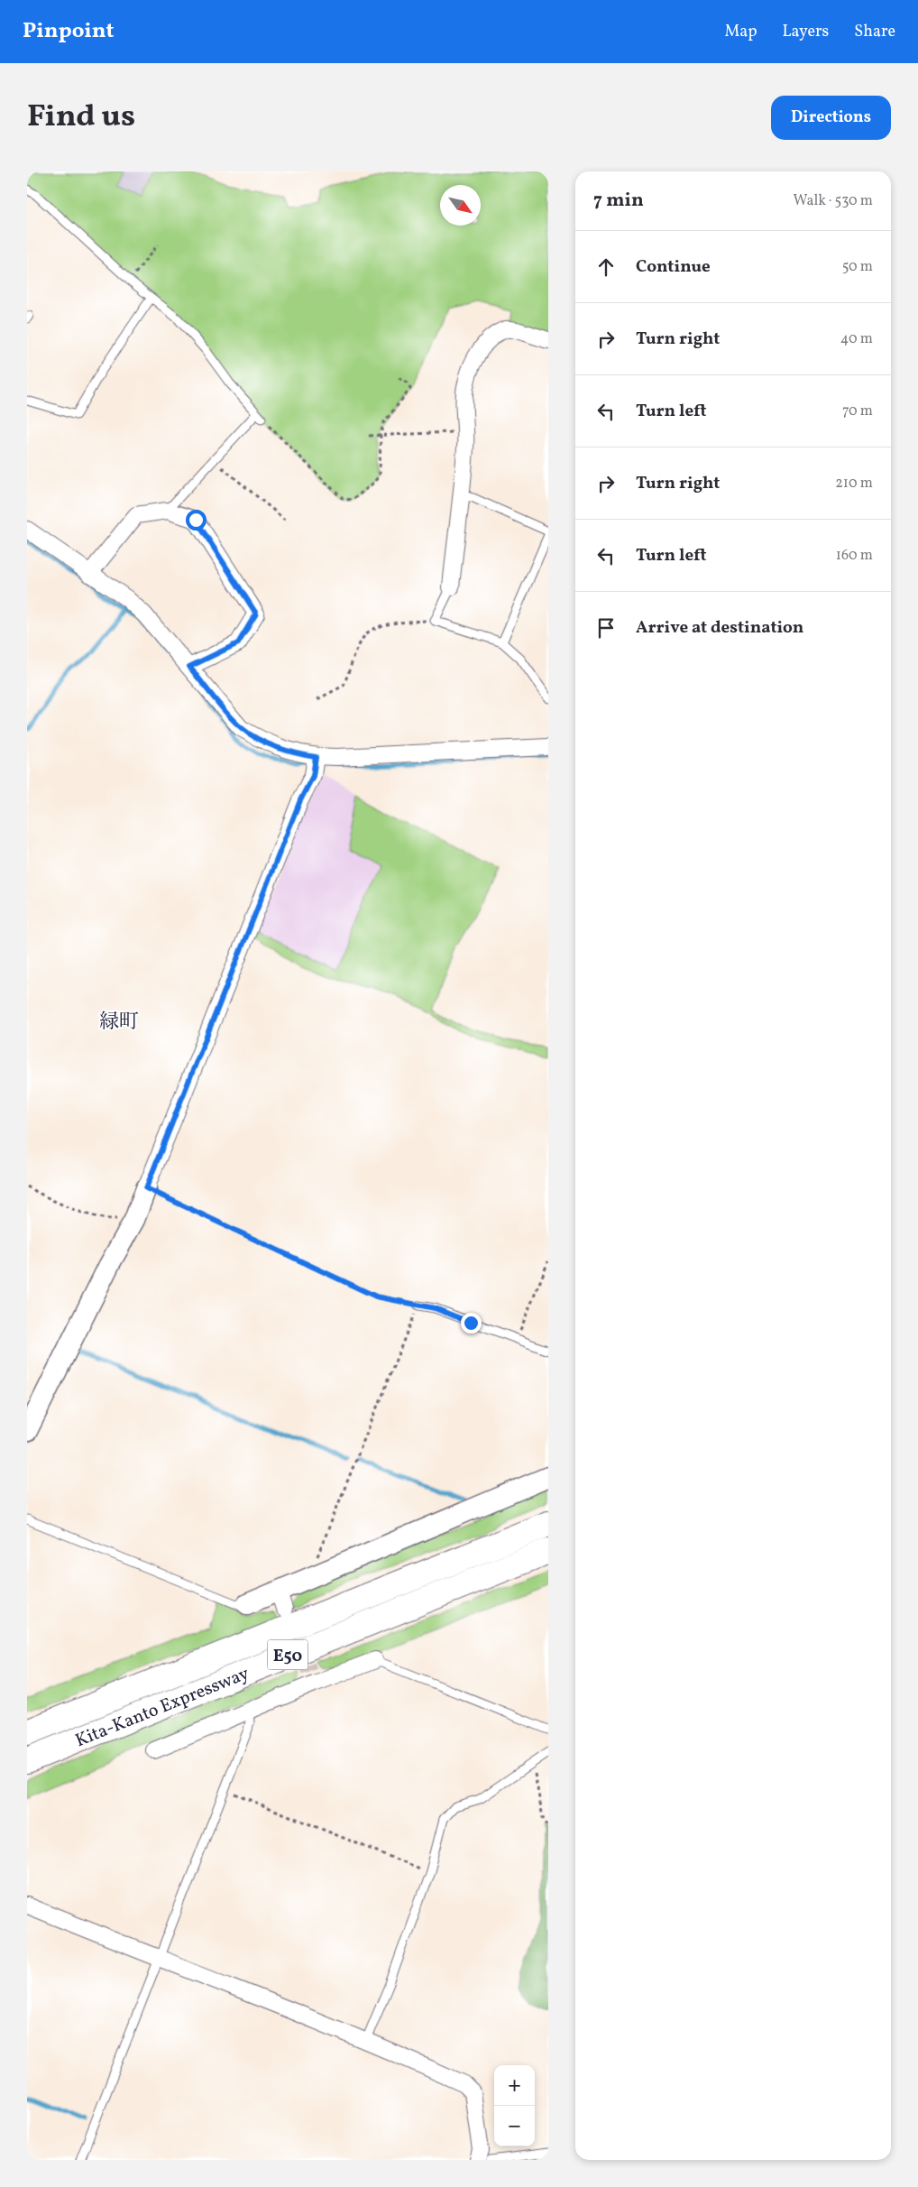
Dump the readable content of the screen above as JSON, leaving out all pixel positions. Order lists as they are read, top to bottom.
{
  "streets": {
    "highway": ["E50", "Kita-Kanto Expressway"]
  },
  "districts": ["緑町"],
  "north": "bottom right",
  "page": {
    "header": "Pinpoint",
    "nav": ["Map", "Layers", "Share"],
    "title": "Find us",
    "buttons": "Directions",
    "heading": ["7 min", "Walk · 530 m"],
    "list": [
      ["Continue", "50 m"],
      ["Turn right", "40 m"],
      ["Turn left", "70 m"],
      ["Turn right", "210 m"],
      ["Turn left", "160 m"],
      "Arrive at destination"
    ],
    "map_buttons": ["+", "−"]
  }
}
